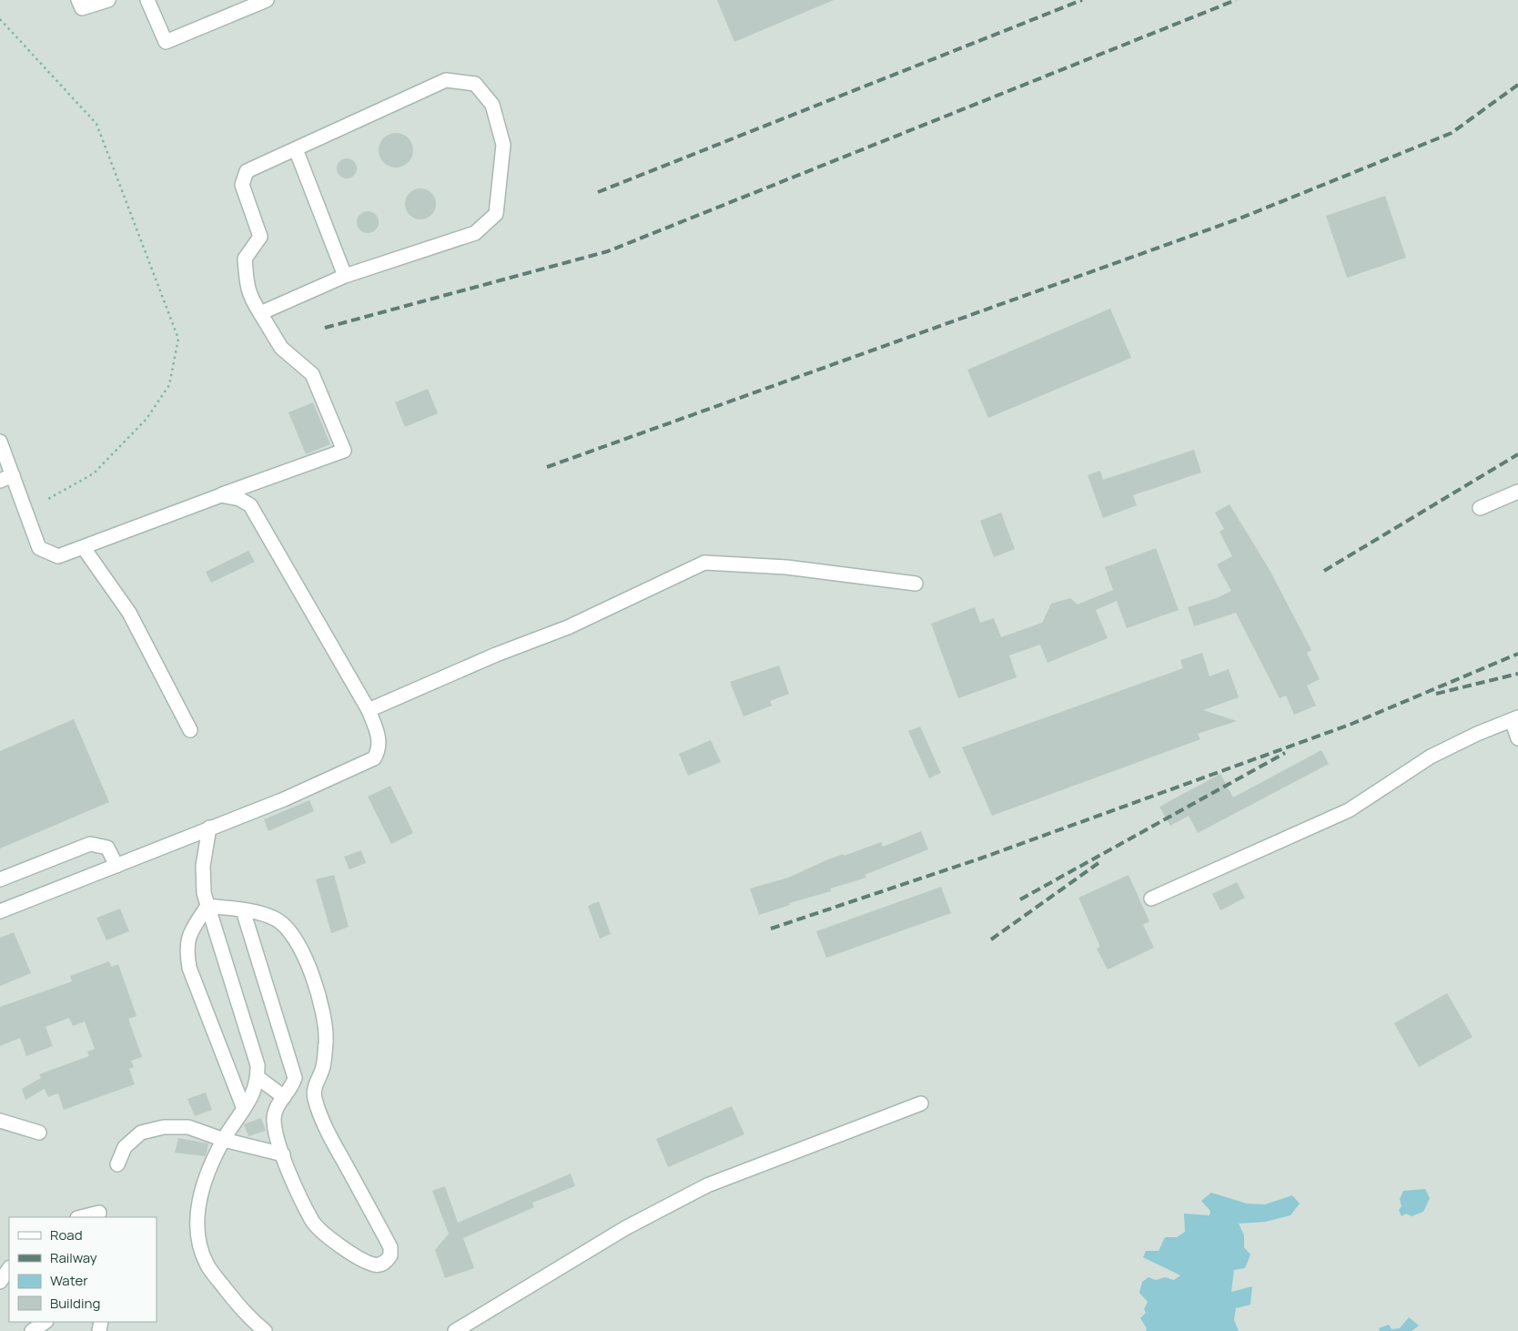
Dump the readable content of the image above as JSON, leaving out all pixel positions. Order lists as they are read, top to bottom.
{
  "legend": [
    "Road",
    "Railway",
    "Water",
    "Building"
  ]
}
